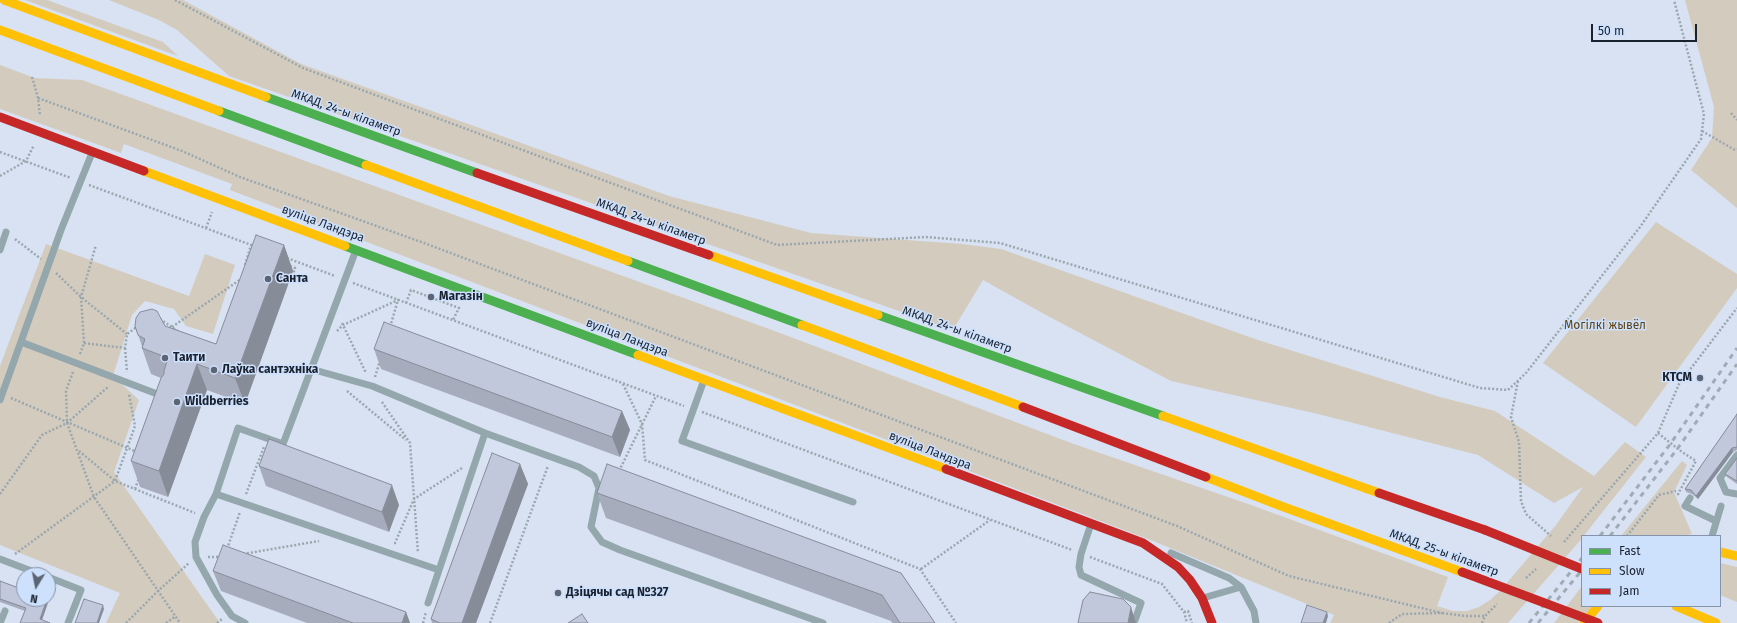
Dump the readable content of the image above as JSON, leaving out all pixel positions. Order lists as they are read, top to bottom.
{
  "streets": {
    "main road": ["МКАД, 24-ы кіламетр", "вуліца Ландэра", "МКАД, 25-ы кіламетр"]
  },
  "parks": ["Могілкі жывёл"],
  "places": [
    "Санта",
    "Магазін",
    "Таити",
    "Лаўка сантэхніка",
    "КТСМ",
    "Wildberries",
    "Дзіцячы сад №327"
  ],
  "legend": ["Fast", "Slow", "Jam"],
  "scale_bar": "50 m",
  "north": "bottom"
}
